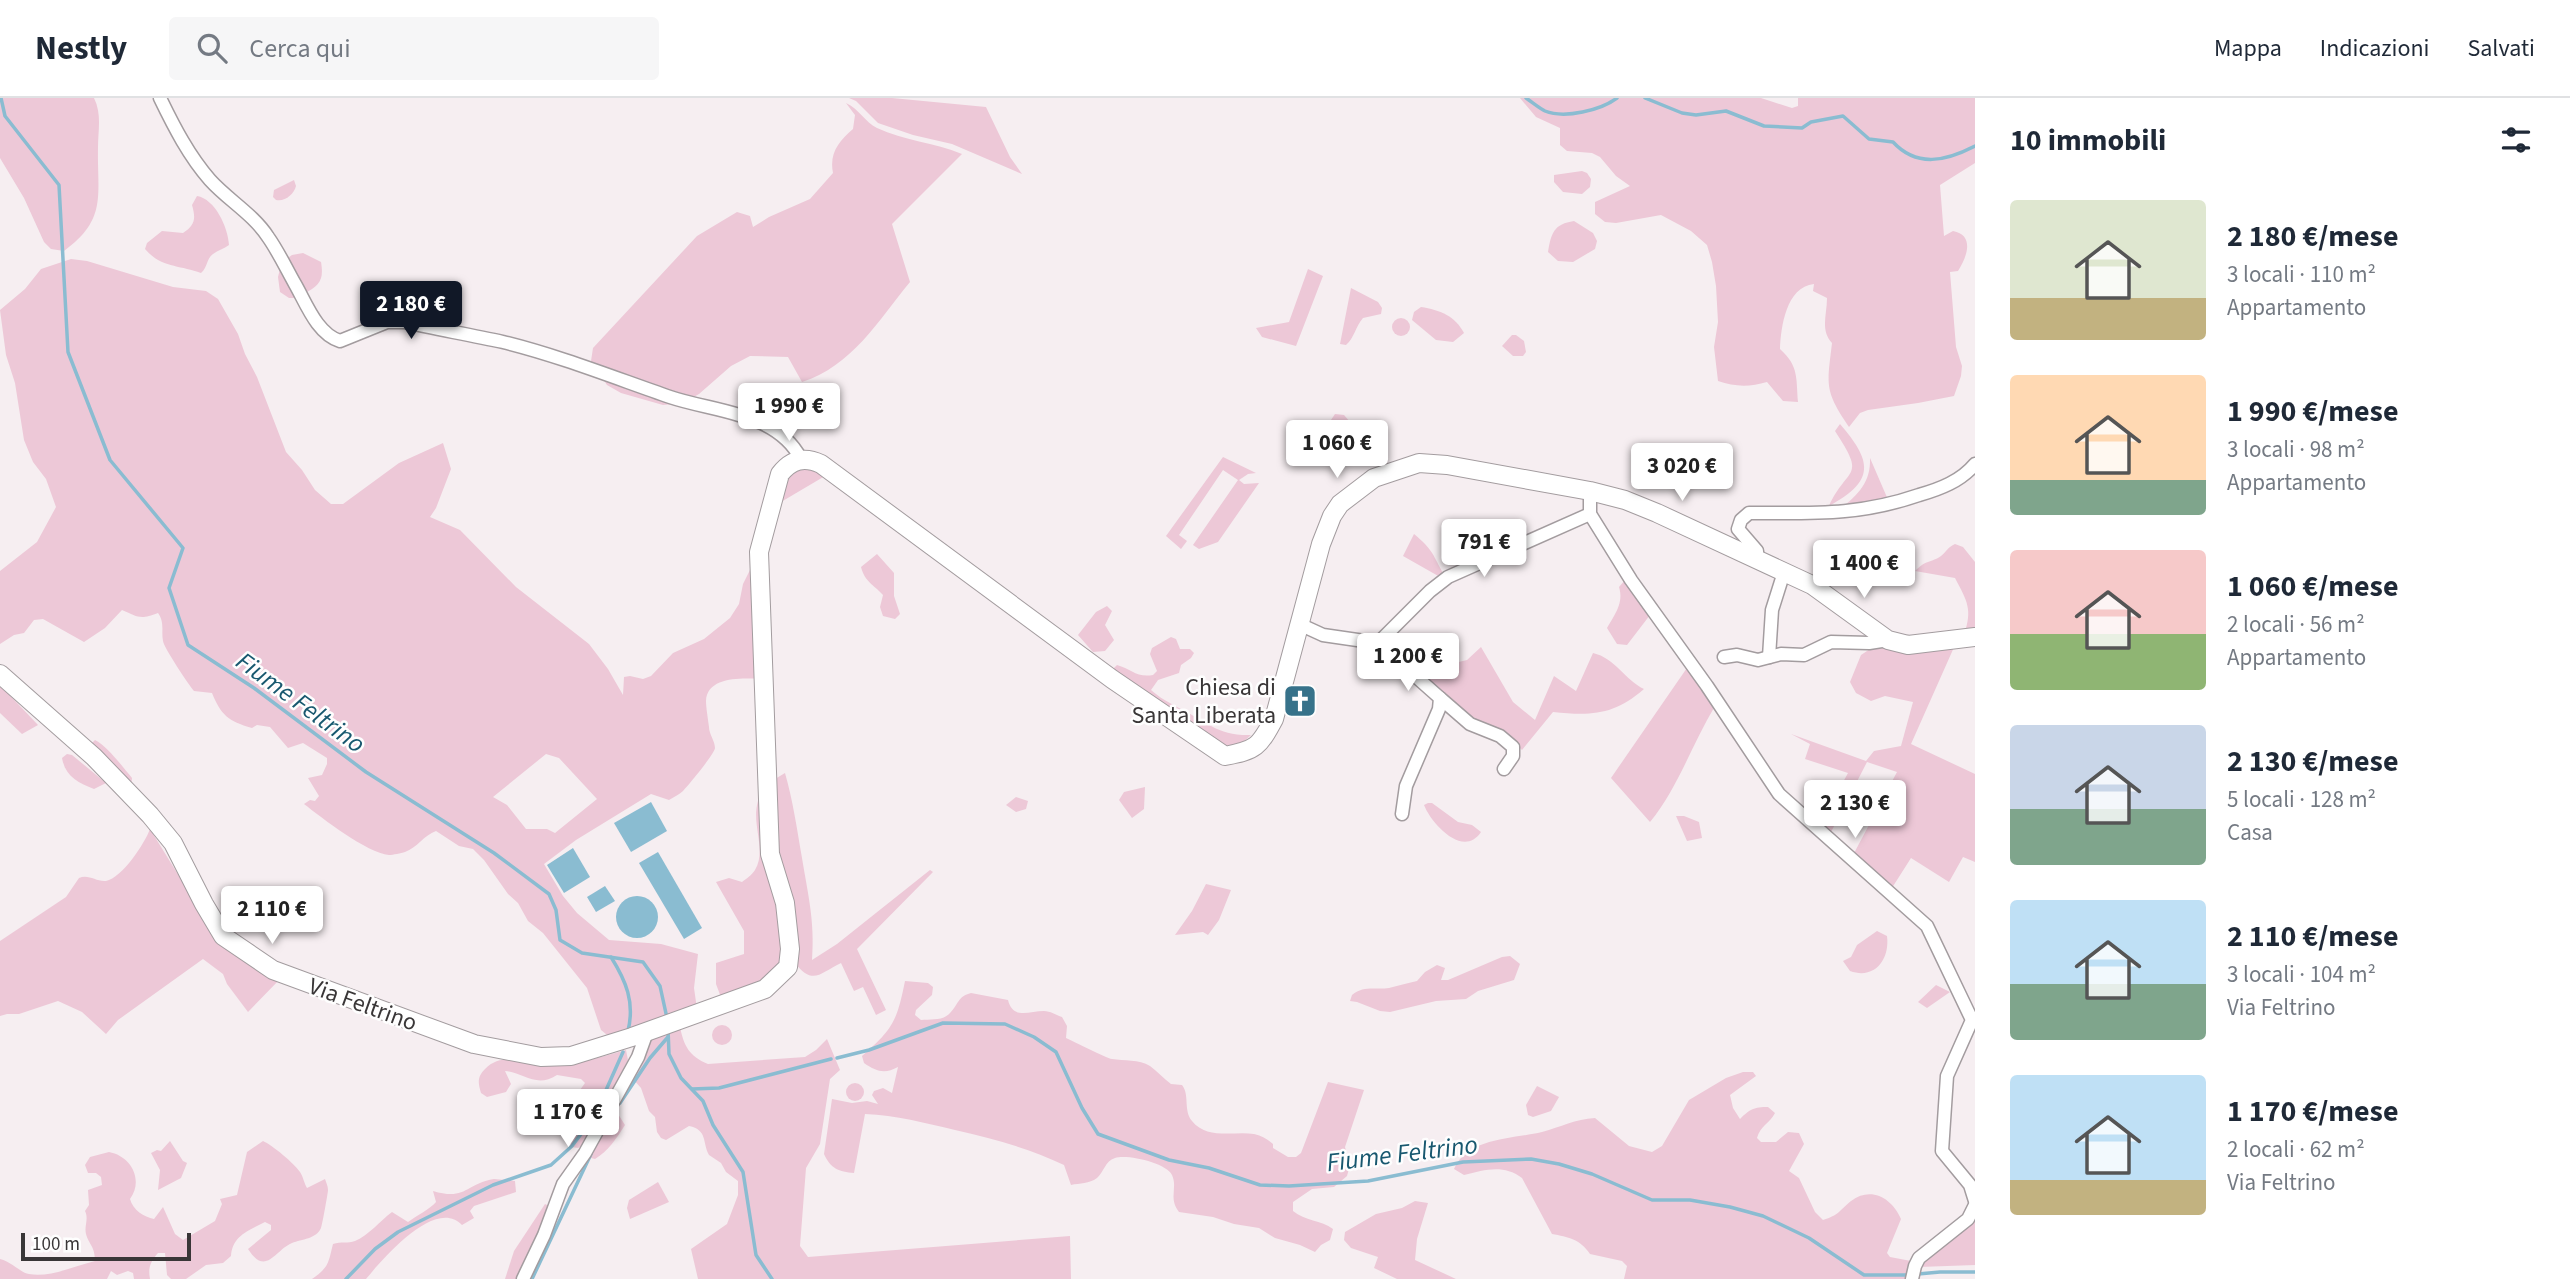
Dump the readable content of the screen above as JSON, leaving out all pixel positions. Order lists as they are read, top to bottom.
{
  "streets": {
    "street": ["Via Feltrino"]
  },
  "water": ["Fiume Feltrino"],
  "places": {
    "church": ["Chiesa di Santa Liberata"]
  },
  "scale_bar": "100 m",
  "page": {
    "header": "Nestly",
    "search": "Cerca qui",
    "nav": ["Mappa", "Indicazioni", "Salvati"],
    "heading": "10 immobili",
    "list": [
      {
        "name": "2 180 €/mese",
        "note": "3 locali · 110 m² · Appartamento"
      },
      {
        "name": "1 990 €/mese",
        "note": "3 locali · 98 m² · Appartamento"
      },
      {
        "name": "1 060 €/mese",
        "note": "2 locali · 56 m² · Appartamento"
      },
      {
        "name": "2 130 €/mese",
        "note": "5 locali · 128 m² · Casa"
      },
      {
        "name": "2 110 €/mese",
        "note": "3 locali · 104 m² · Via Feltrino"
      },
      {
        "name": "1 170 €/mese",
        "note": "2 locali · 62 m² · Via Feltrino"
      }
    ],
    "price": [
      "2 180 €",
      "1 990 €",
      "1 060 €",
      "3 020 €",
      "791 €",
      "1 400 €",
      "1 200 €",
      "2 130 €",
      "2 110 €",
      "1 170 €"
    ],
    "scale": "100 m"
  }
}
